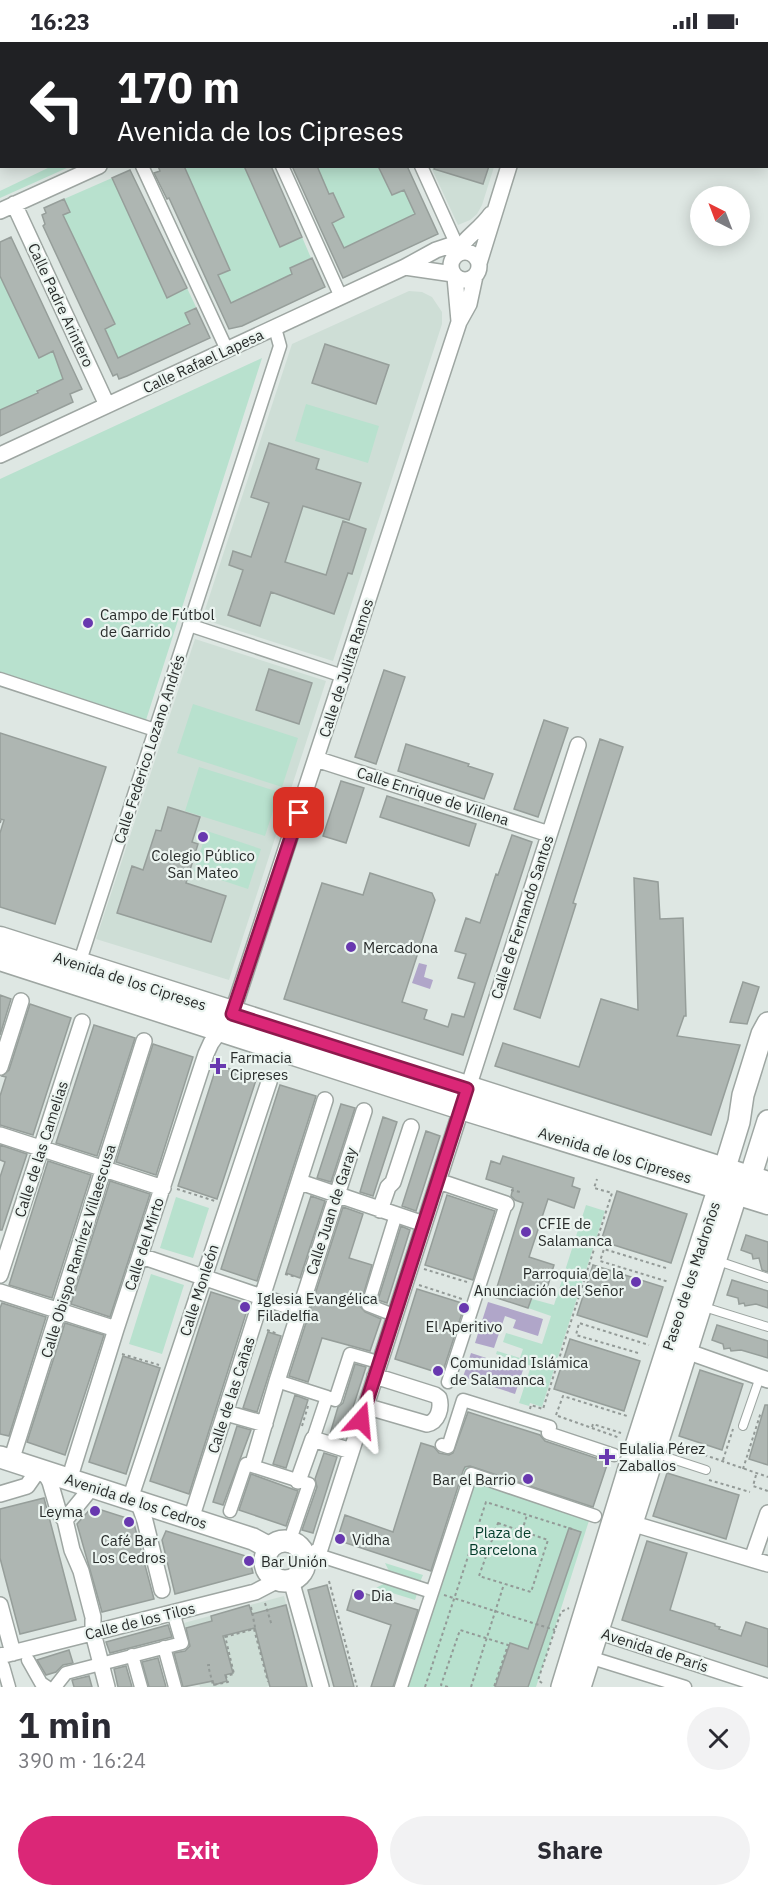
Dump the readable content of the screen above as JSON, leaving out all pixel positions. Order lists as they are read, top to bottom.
{
  "streets": {
    "main road": ["Avenida de los Cipreses", "Paseo de los Madroños", "Avenida de los Cedros"],
    "street": [
      "Calle Padre Arintero",
      "Calle Rafael Lapesa",
      "Calle de Julita Ramos",
      "Calle Federico Lozano Andrés",
      "Calle Enrique de Villena",
      "Calle de Fernando Santos",
      "Calle de las Camelias",
      "Calle Juan de Garay",
      "Calle del Mirto",
      "Calle Obispo Ramírez Villaescusa",
      "Calle Monleón",
      "Calle de las Cañas",
      "Calle de los Tilos",
      "Avenida de París"
    ]
  },
  "crossings": [
    ["Calle Padre Arintero", "Calle Rafael Lapesa"],
    ["Calle Rafael Lapesa", "Calle de Julita Ramos"],
    ["Calle Rafael Lapesa", "Calle Federico Lozano Andrés"],
    ["Calle de Julita Ramos", "Calle Enrique de Villena"],
    ["Calle de Julita Ramos", "Avenida de los Cipreses"],
    ["Calle de Julita Ramos", "Calle del Mirto"],
    ["Calle Federico Lozano Andrés", "Avenida de los Cipreses"],
    ["Calle Enrique de Villena", "Calle de Fernando Santos"],
    ["Calle de Fernando Santos", "Avenida de los Cipreses"],
    ["Calle de Fernando Santos", "Avenida de los Cedros"],
    ["Calle de Fernando Santos", "Calle de los Tilos"],
    ["Avenida de los Cipreses", "Calle del Mirto"],
    ["Avenida de los Cipreses", "Paseo de los Madroños"],
    ["Calle del Mirto", "Avenida de los Cedros"],
    ["Calle Obispo Ramírez Villaescusa", "Avenida de los Cedros"],
    ["Calle Monleón", "Avenida de los Cedros"],
    ["Calle de las Cañas", "Avenida de los Cedros"],
    ["Avenida de los Cedros", "Calle de los Tilos"]
  ],
  "parks": ["Plaza de Barcelona"],
  "places": {
    "other": [
      "Campo de Fútbol de Garrido",
      "Colegio Público San Mateo",
      "Mercadona",
      "CFIE de Salamanca",
      "Parroquia de la Anunciación del Señor",
      "Iglesia Evangélica Filadelfia",
      "El Aperitivo",
      "Comunidad Islámica de Salamanca",
      "Bar el Barrio",
      "Leyma",
      "Café Bar Los Cedros",
      "Vidha",
      "Bar Unión",
      "Dia"
    ],
    "health": ["Farmacia Cipreses", "Eulalia Pérez Zaballos"]
  },
  "north": "top left",
  "page": {
    "status": "16:23",
    "turn": ["170 m", "Avenida de los Cipreses"],
    "heading": ["1 min", "390 m · 16:24"],
    "buttons": ["Exit", "Share"]
  }
}
